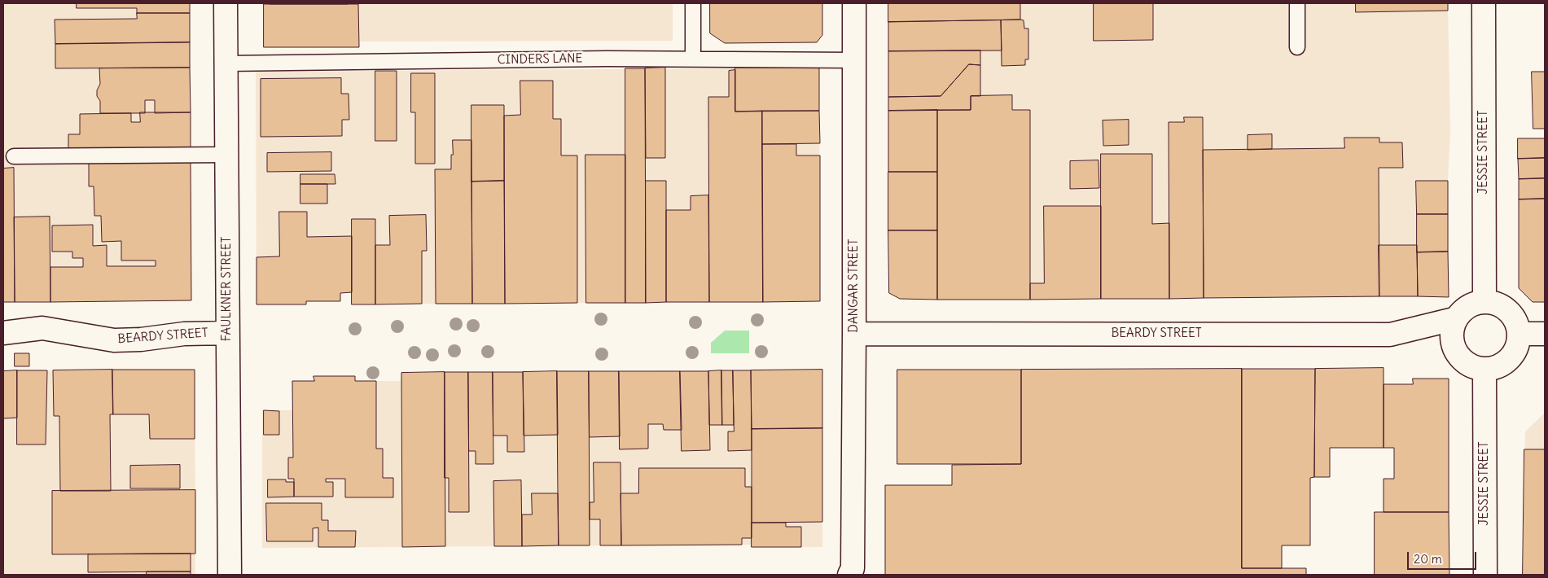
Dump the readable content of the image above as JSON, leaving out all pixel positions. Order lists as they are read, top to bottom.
{
  "streets": {
    "street": [
      "JESSIE STREET",
      "DANGAR STREET",
      "FAULKNER STREET",
      "BEARDY STREET"
    ],
    "lane": ["CINDERS LANE"]
  },
  "crossings": [
    ["CINDERS LANE", "DANGAR STREET"],
    ["CINDERS LANE", "FAULKNER STREET"],
    ["JESSIE STREET", "BEARDY STREET"],
    ["DANGAR STREET", "BEARDY STREET"],
    ["FAULKNER STREET", "BEARDY STREET"]
  ],
  "scale_bar": "20 m"
}
